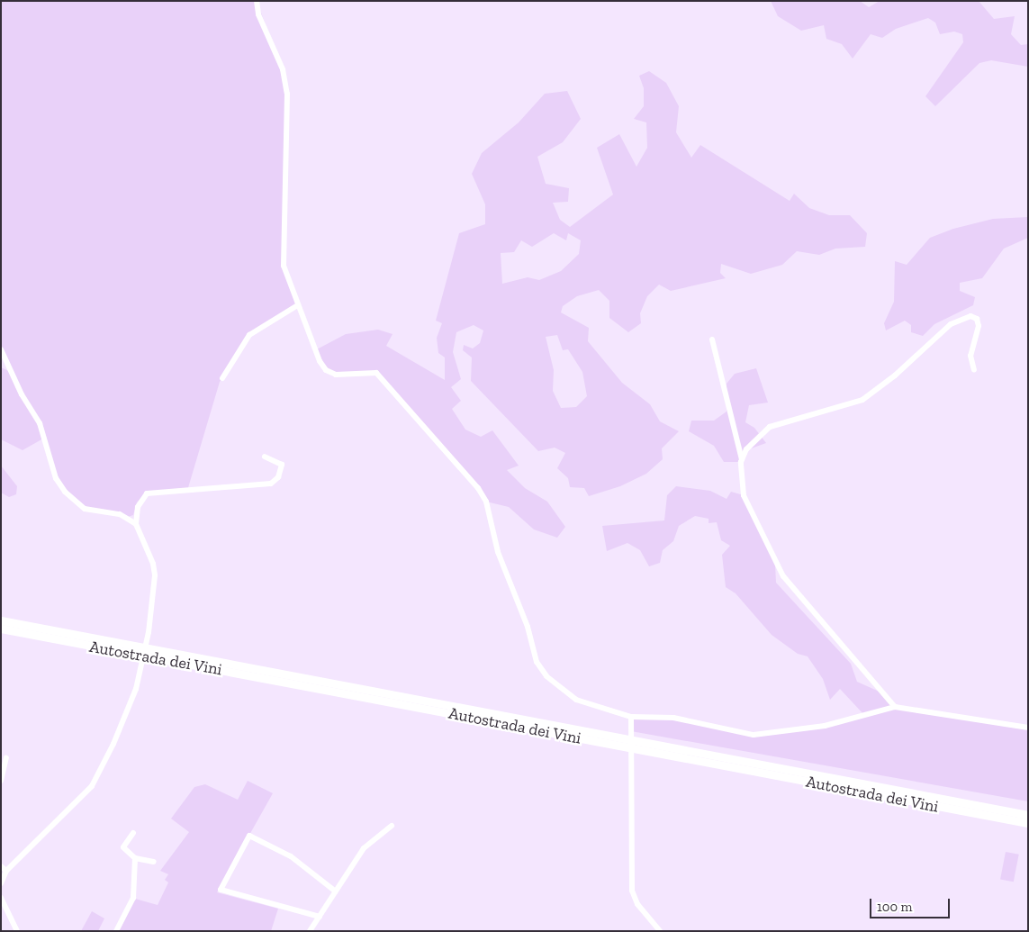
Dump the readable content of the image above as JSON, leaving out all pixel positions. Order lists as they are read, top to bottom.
{
  "streets": {
    "highway": ["Autostrada dei Vini"]
  },
  "scale_bar": "100 m"
}
